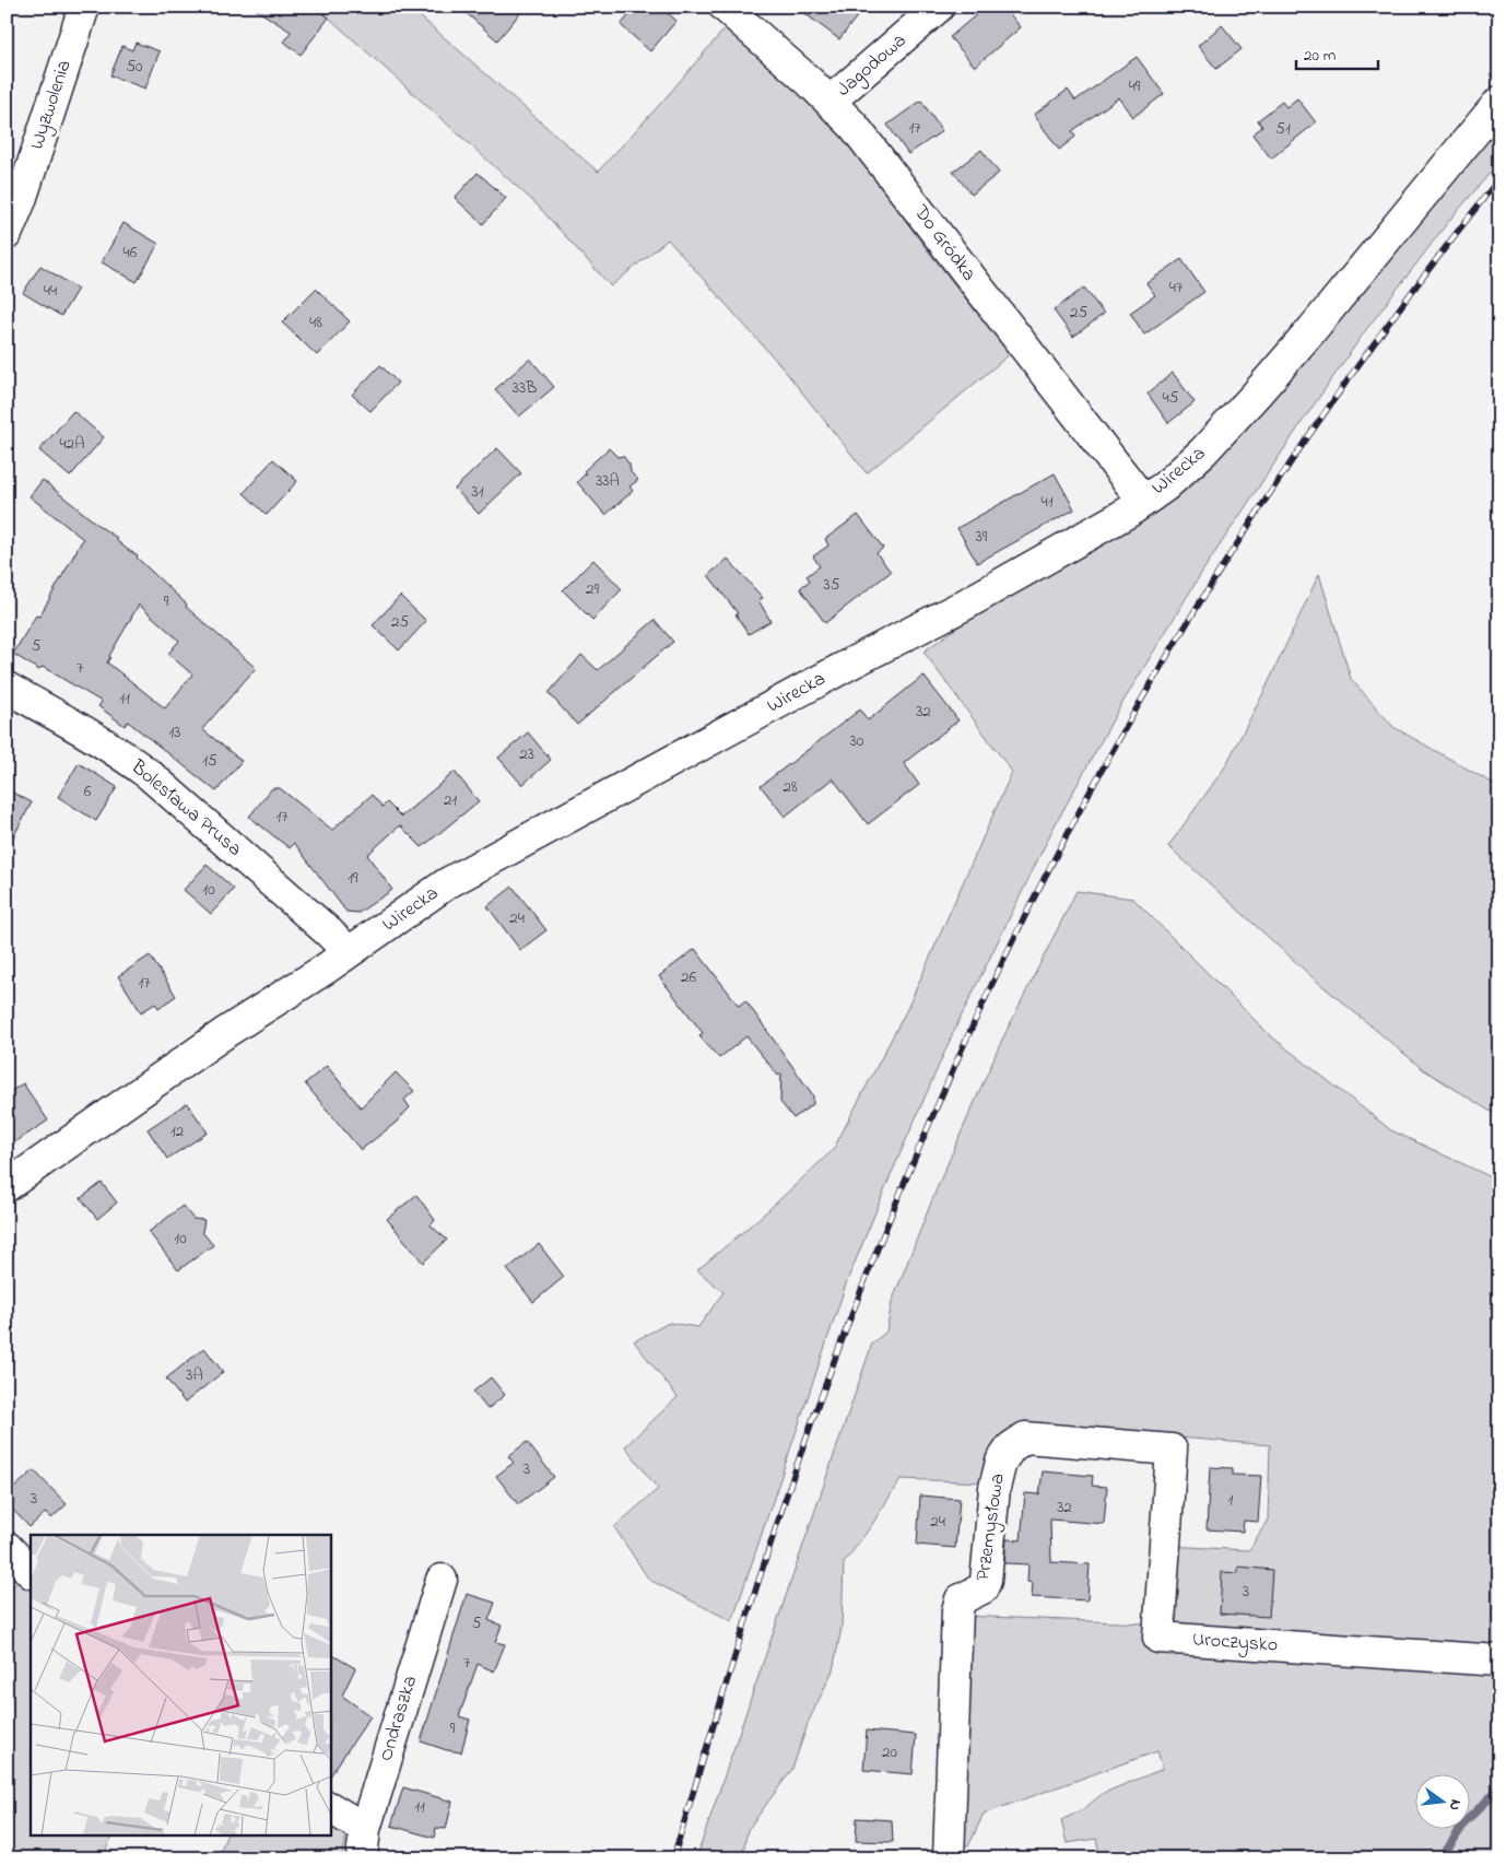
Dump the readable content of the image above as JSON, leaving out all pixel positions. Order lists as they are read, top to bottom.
{
  "streets": {
    "street": [
      "Jagodowa",
      "Wyzwolenia",
      "Do Gródka",
      "Wirecka",
      "Bolesława Prusa",
      "Przemysłowa",
      "Uroczysko",
      "Ondraszka"
    ]
  },
  "crossings": [
    ["Jagodowa", "Do Gródka"],
    ["Do Gródka", "Wirecka"],
    ["Wirecka", "Bolesława Prusa"],
    ["Przemysłowa", "Uroczysko"]
  ],
  "house_numbers": [
    "50",
    "49",
    "17",
    "51",
    "46",
    "47",
    "44",
    "25",
    "48",
    "33B",
    "45",
    "42A",
    "33A",
    "31",
    "41",
    "39",
    "35",
    "29",
    "9",
    "25",
    "5",
    "7",
    "11",
    "32",
    "13",
    "30",
    "23",
    "15",
    "28",
    "6",
    "21",
    "17",
    "19",
    "10",
    "24",
    "26",
    "17",
    "12",
    "10",
    "3A",
    "3",
    "3",
    "1",
    "32",
    "24",
    "3",
    "5",
    "7",
    "9",
    "20",
    "11"
  ],
  "scale_bar": "20 m",
  "north": "right"
}
